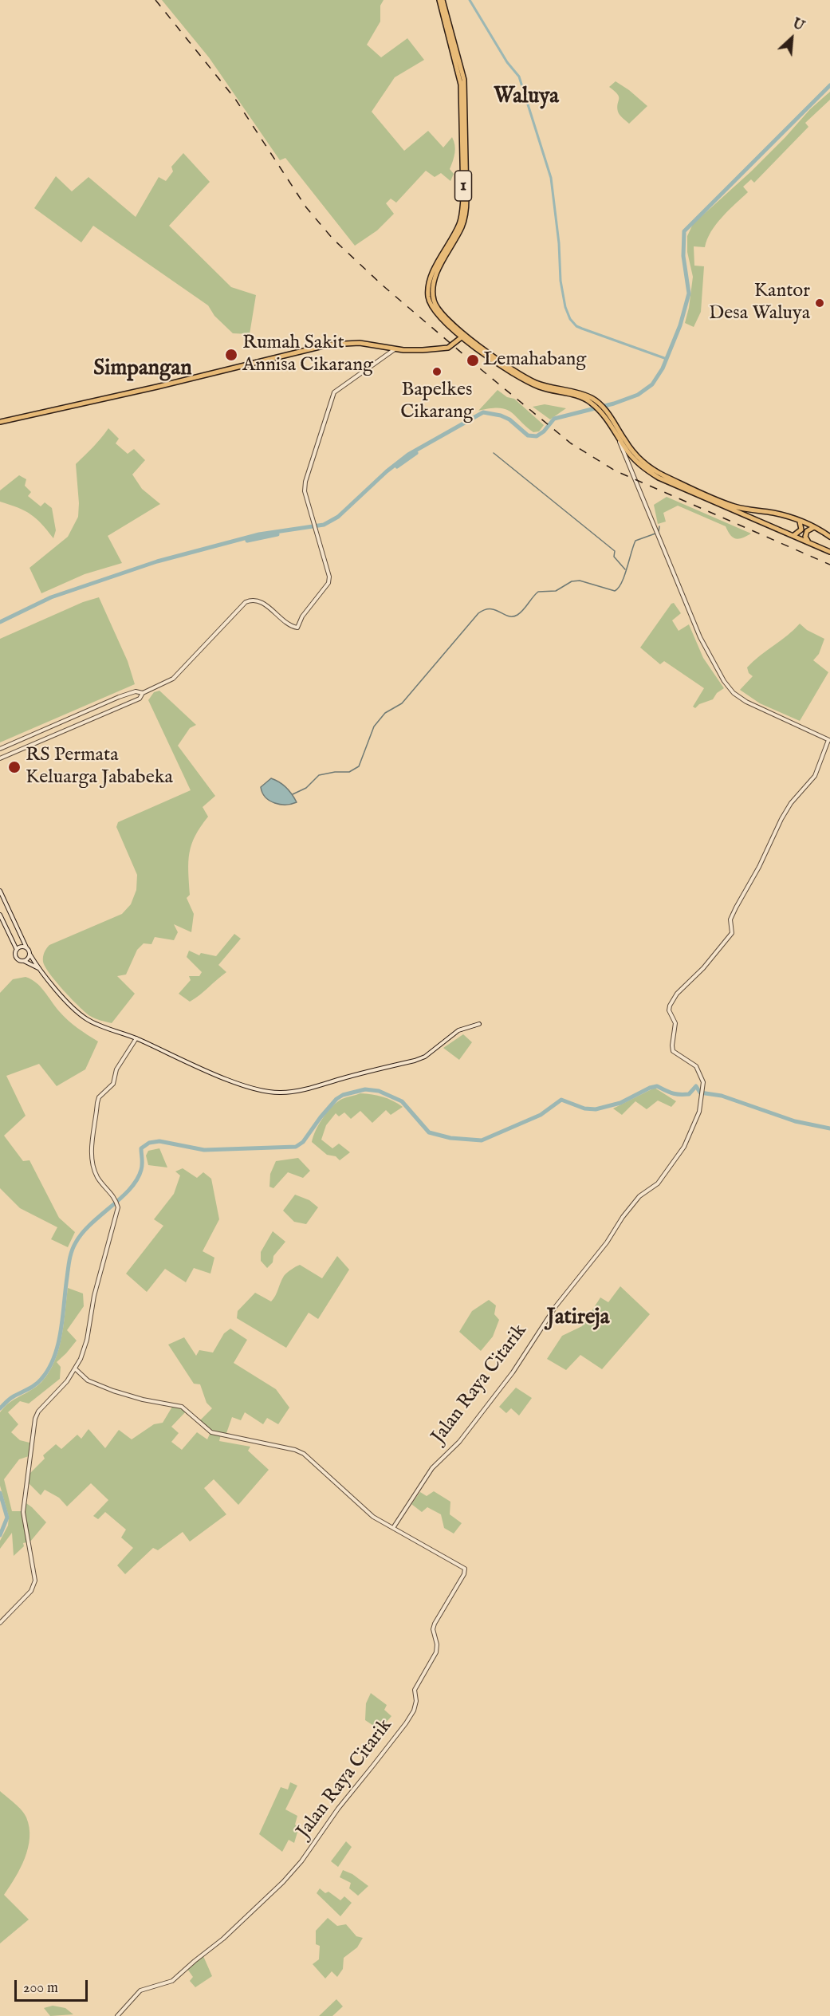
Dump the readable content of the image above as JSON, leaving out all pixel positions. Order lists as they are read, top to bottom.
{
  "streets": {
    "main road": ["1"],
    "street": ["Jalan Raya Citarik"]
  },
  "districts": ["Waluya", "Simpangan", "Jatireja"],
  "places": [
    "Kantor Desa Waluya",
    "Rumah Sakit Annisa Cikarang",
    "Lemahabang",
    "Bapelkes Cikarang",
    "RS Permata Keluarga Jababeka"
  ],
  "scale_bar": "200 m",
  "north": "top right"
}
